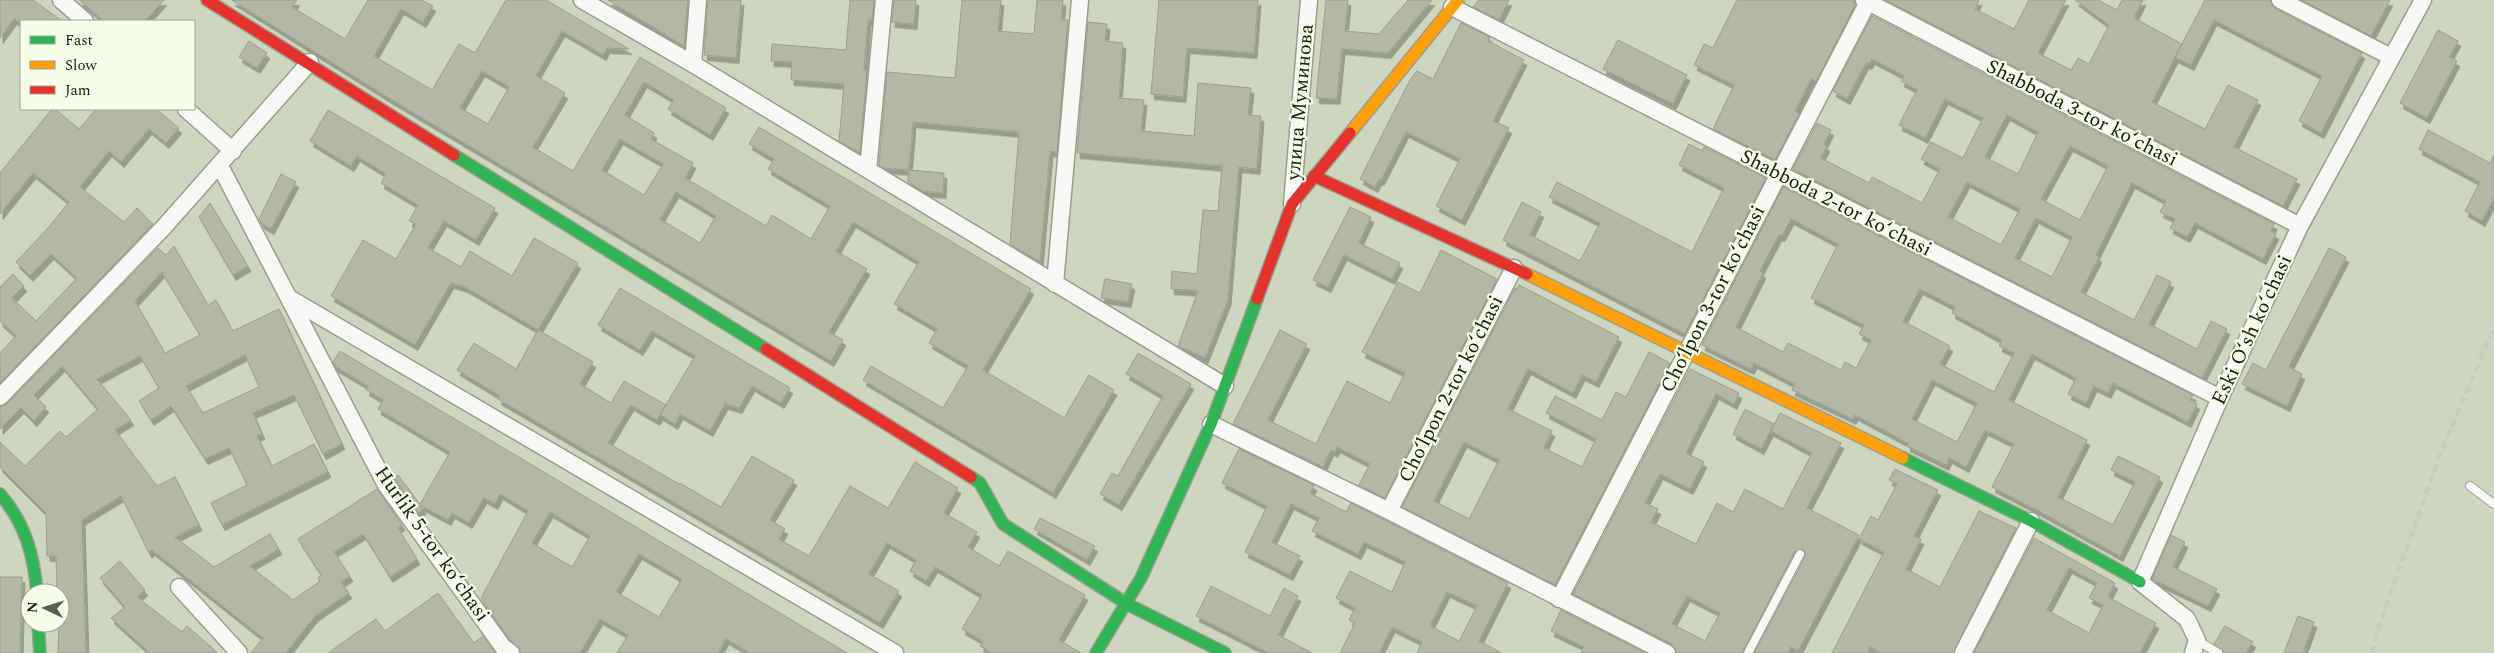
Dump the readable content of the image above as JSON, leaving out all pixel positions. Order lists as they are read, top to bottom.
{
  "streets": {
    "street": [
      "улица Муминова",
      "Shabboda 3-tor koʻchasi",
      "Shabboda 2-tor koʻchasi",
      "Cho‘lpon 3-tor koʻchasi",
      "Eski Oʻsh koʻchasi",
      "Cho‘lpon 2-tor koʻchasi",
      "Hurlik 5-tor koʻchasi"
    ]
  },
  "crossings": [
    ["Shabboda 3-tor koʻchasi", "Cho‘lpon 3-tor koʻchasi"],
    ["Shabboda 3-tor koʻchasi", "Eski Oʻsh koʻchasi"],
    ["Shabboda 2-tor koʻchasi", "Cho‘lpon 3-tor koʻchasi"],
    ["Shabboda 2-tor koʻchasi", "Eski Oʻsh koʻchasi"]
  ],
  "legend": ["Fast", "Slow", "Jam"],
  "north": "left"
}
